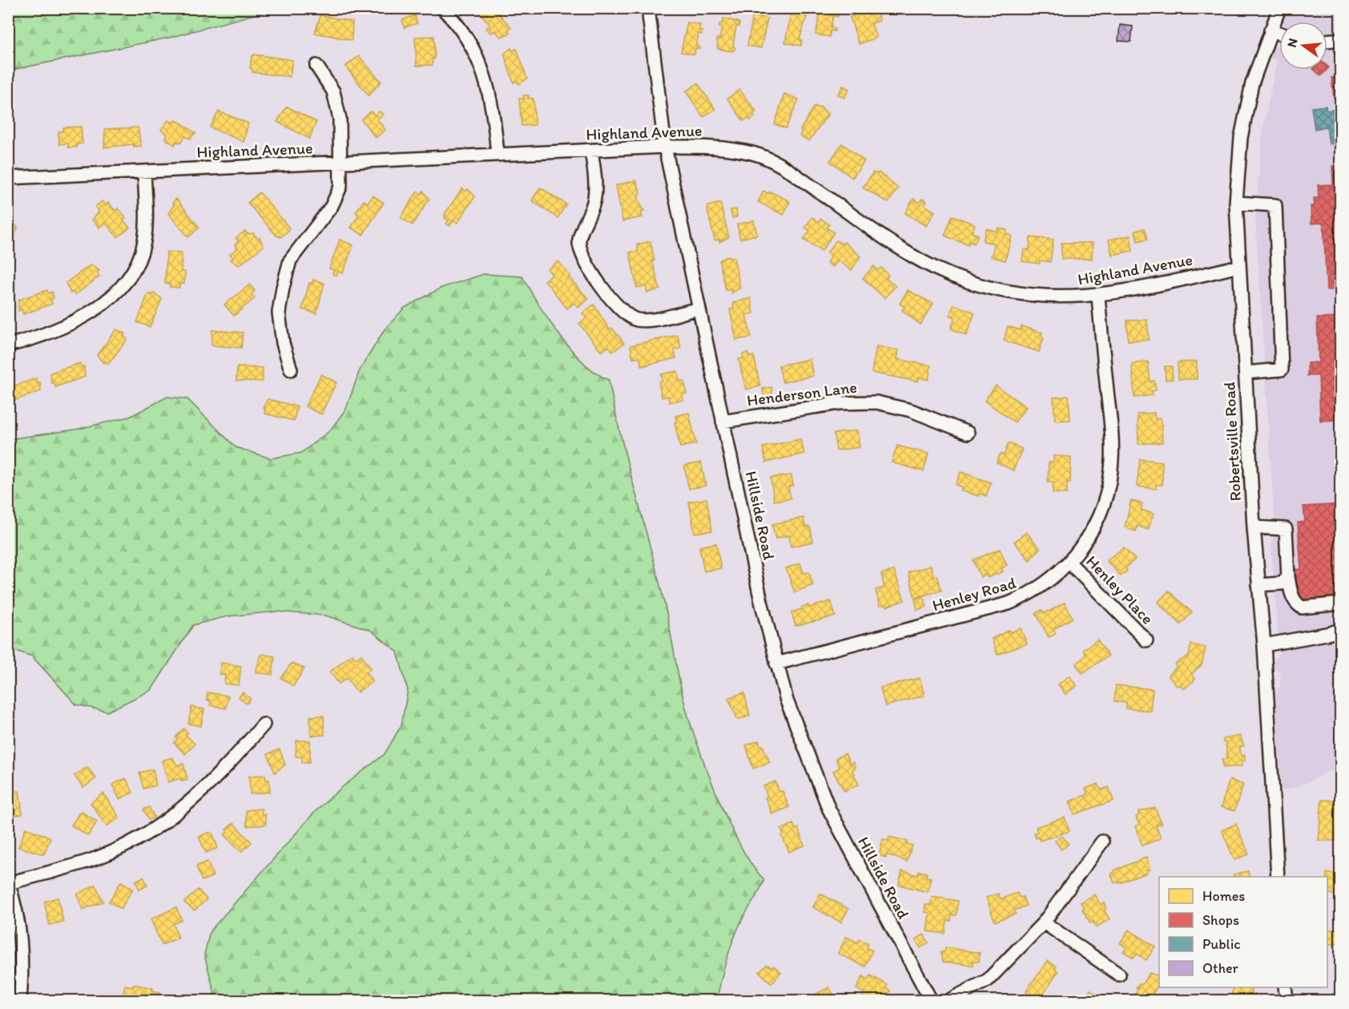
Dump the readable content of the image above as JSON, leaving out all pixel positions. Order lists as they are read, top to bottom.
{
  "streets": {
    "street": [
      "Highland Avenue",
      "Henderson Lane",
      "Robertsville Road",
      "Hillside Road",
      "Henley Place",
      "Henley Road"
    ]
  },
  "crossings": [
    ["Highland Avenue", "Robertsville Road"],
    ["Highland Avenue", "Hillside Road"],
    ["Highland Avenue", "Henley Road"],
    ["Henderson Lane", "Hillside Road"],
    ["Hillside Road", "Henley Road"],
    ["Henley Place", "Henley Road"]
  ],
  "legend": [
    "Homes",
    "Shops",
    "Public",
    "Other"
  ],
  "north": "left"
}
